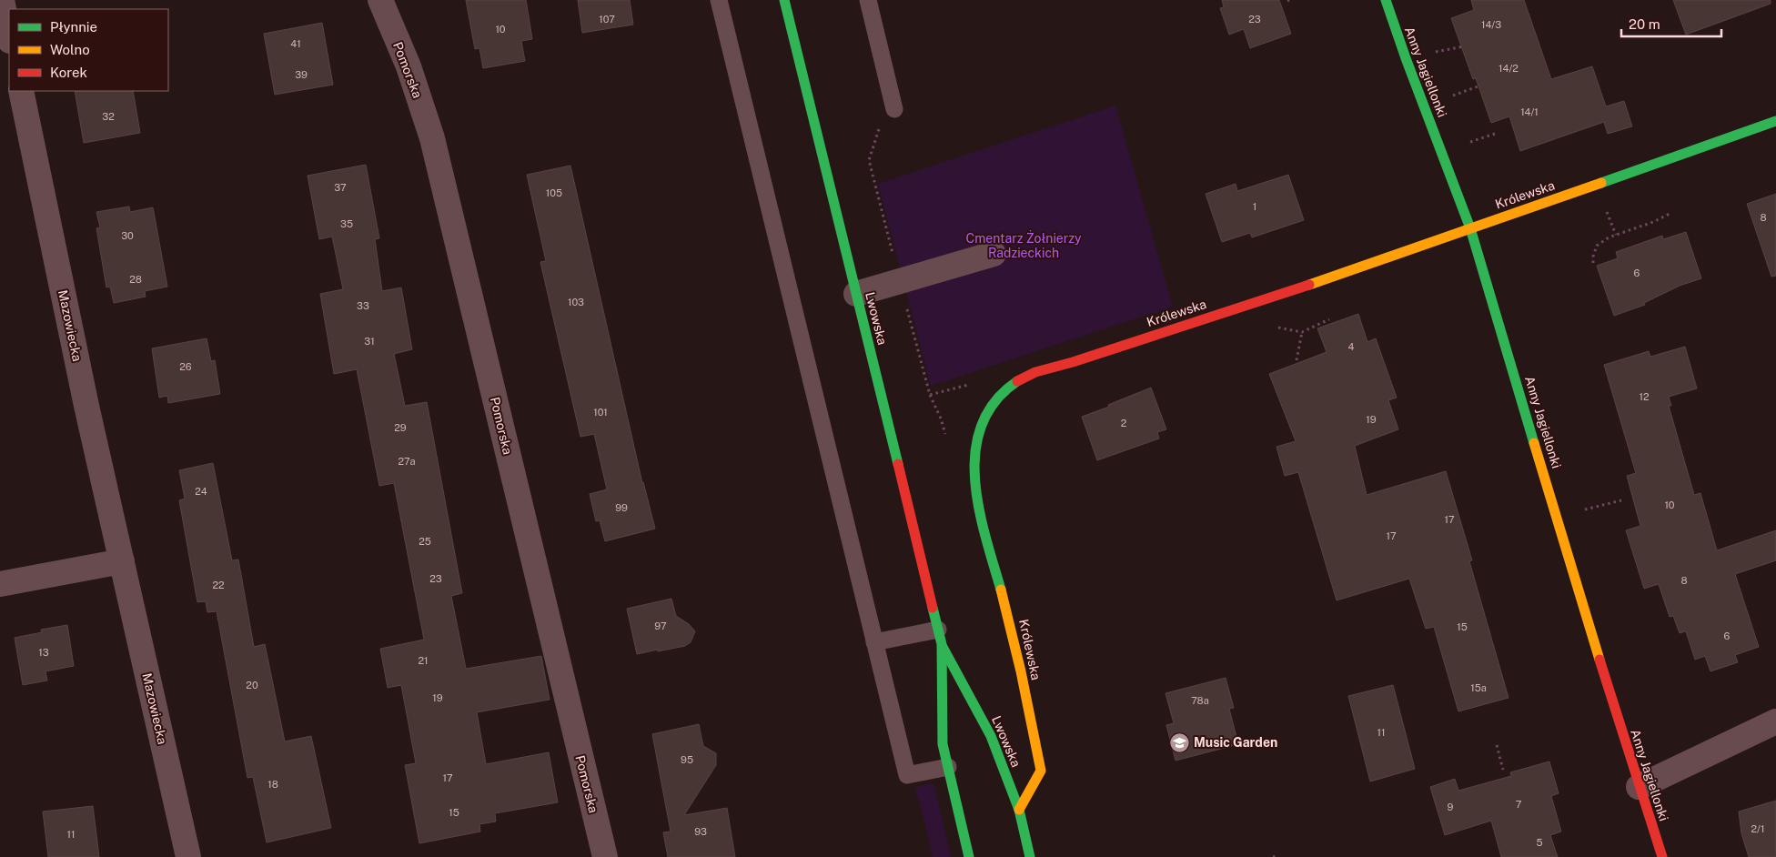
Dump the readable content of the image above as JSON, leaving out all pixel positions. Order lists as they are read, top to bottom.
{
  "streets": {
    "street": [
      "Pomorska",
      "Anny Jagiellonki",
      "Królewska",
      "Lwowska",
      "Mazowiecka"
    ]
  },
  "crossings": [
    ["Anny Jagiellonki", "Królewska"],
    ["Królewska", "Lwowska"]
  ],
  "parks": ["Cmentarz Żołnierzy Radzieckich"],
  "places": {
    "school or university": ["Music Garden"]
  },
  "house_numbers": [
    "107",
    "23",
    "14/3",
    "10",
    "41",
    "14/2",
    "39",
    "14/1",
    "32",
    "37",
    "105",
    "1",
    "8",
    "35",
    "30",
    "6",
    "28",
    "103",
    "33",
    "31",
    "4",
    "26",
    "12",
    "101",
    "19",
    "2",
    "29",
    "27a",
    "24",
    "10",
    "99",
    "17",
    "17",
    "25",
    "23",
    "8",
    "22",
    "97",
    "15",
    "6",
    "13",
    "21",
    "20",
    "15a",
    "19",
    "78a",
    "11",
    "95",
    "17",
    "18",
    "7",
    "9",
    "15",
    "2/1",
    "93",
    "11",
    "5"
  ],
  "legend": ["Płynnie", "Wolno", "Korek"],
  "scale_bar": "20 m"
}
